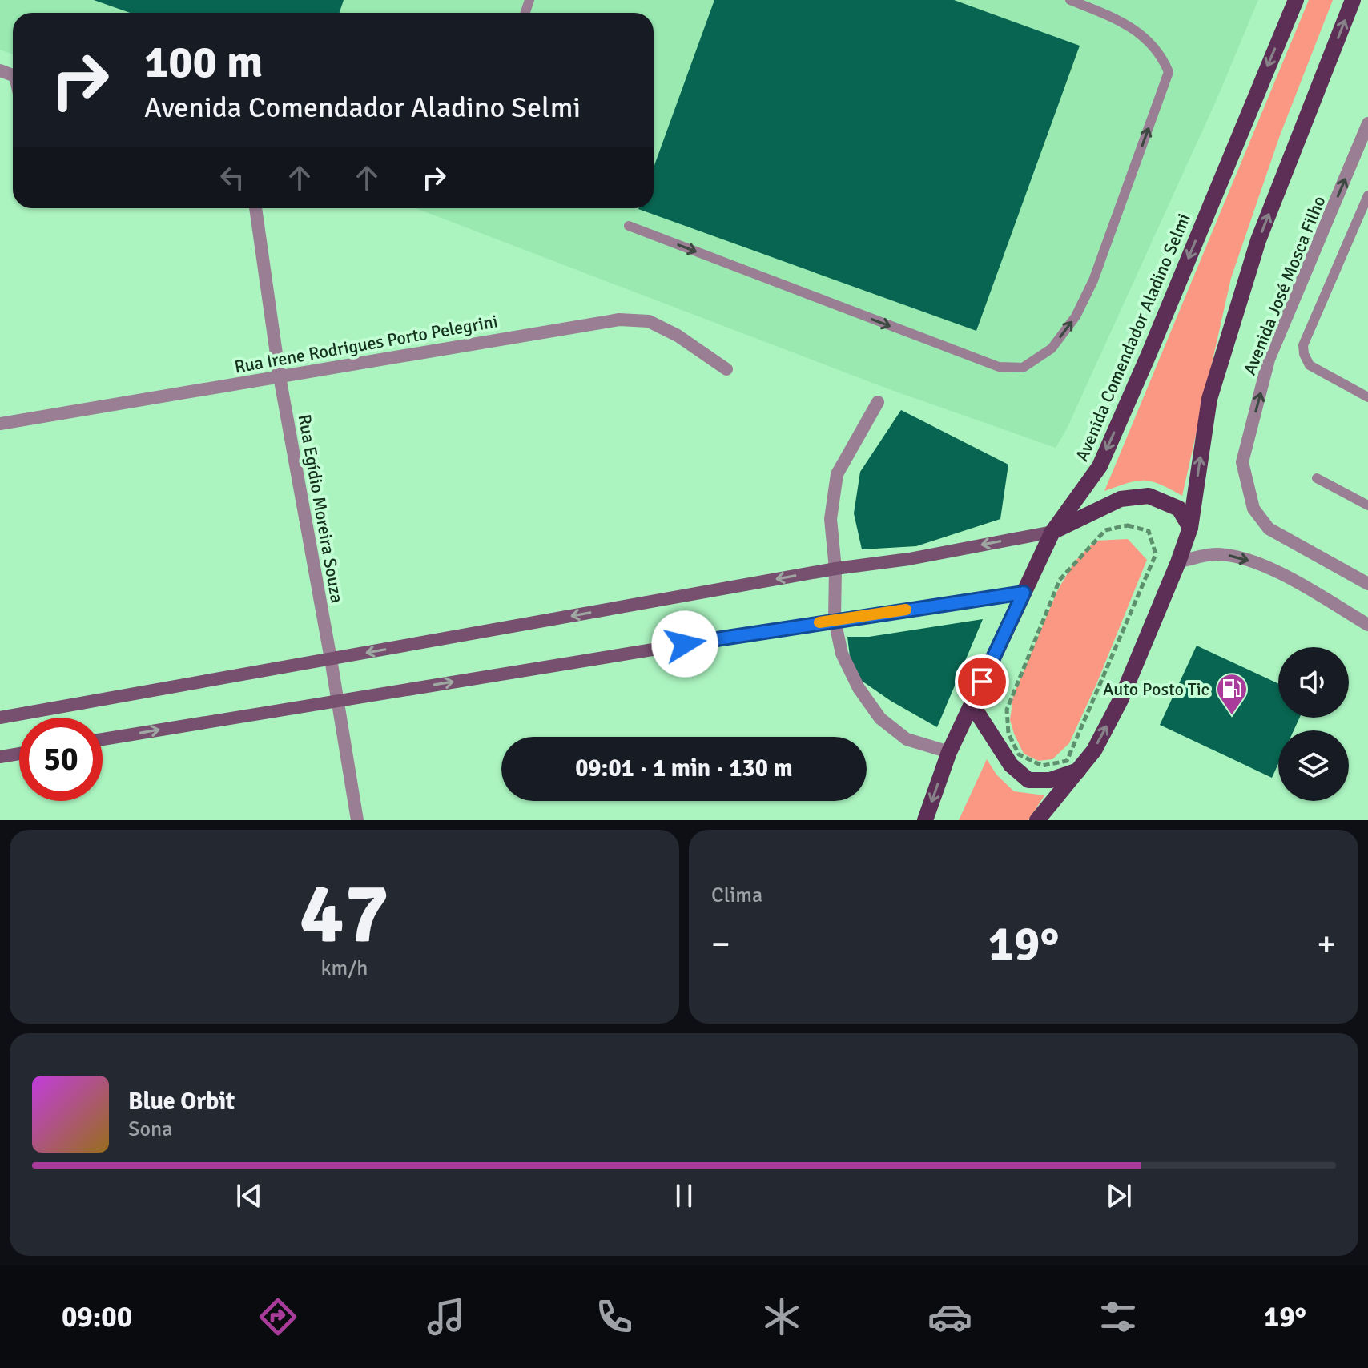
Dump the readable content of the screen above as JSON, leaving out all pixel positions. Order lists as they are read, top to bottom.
{
  "streets": {
    "main road": ["Avenida Comendador Aladino Selmi"],
    "street": ["Avenida José Mosca Filho", "Rua Irene Rodrigues Porto Pelegrini", "Rua Egídio Moreira Souza"]
  },
  "crossings": [
    ["Rua Irene Rodrigues Porto Pelegrini", "Rua Egídio Moreira Souza"]
  ],
  "one_way": ["Avenida José Mosca Filho"],
  "places": {
    "fuel station": ["Auto Posto Tic"]
  },
  "page": {
    "turn": ["100 m", "Avenida Comendador Aladino Selmi"],
    "limit": "50",
    "trip": "09:01 · 1 min · 130 m",
    "tile": [
      ["47", "km/h"],
      "Clima"
    ],
    "heat": ["−", "19°", "+"],
    "song": ["Blue Orbit", "Sona"],
    "tabs": ["09:00", "19°"]
  }
}
